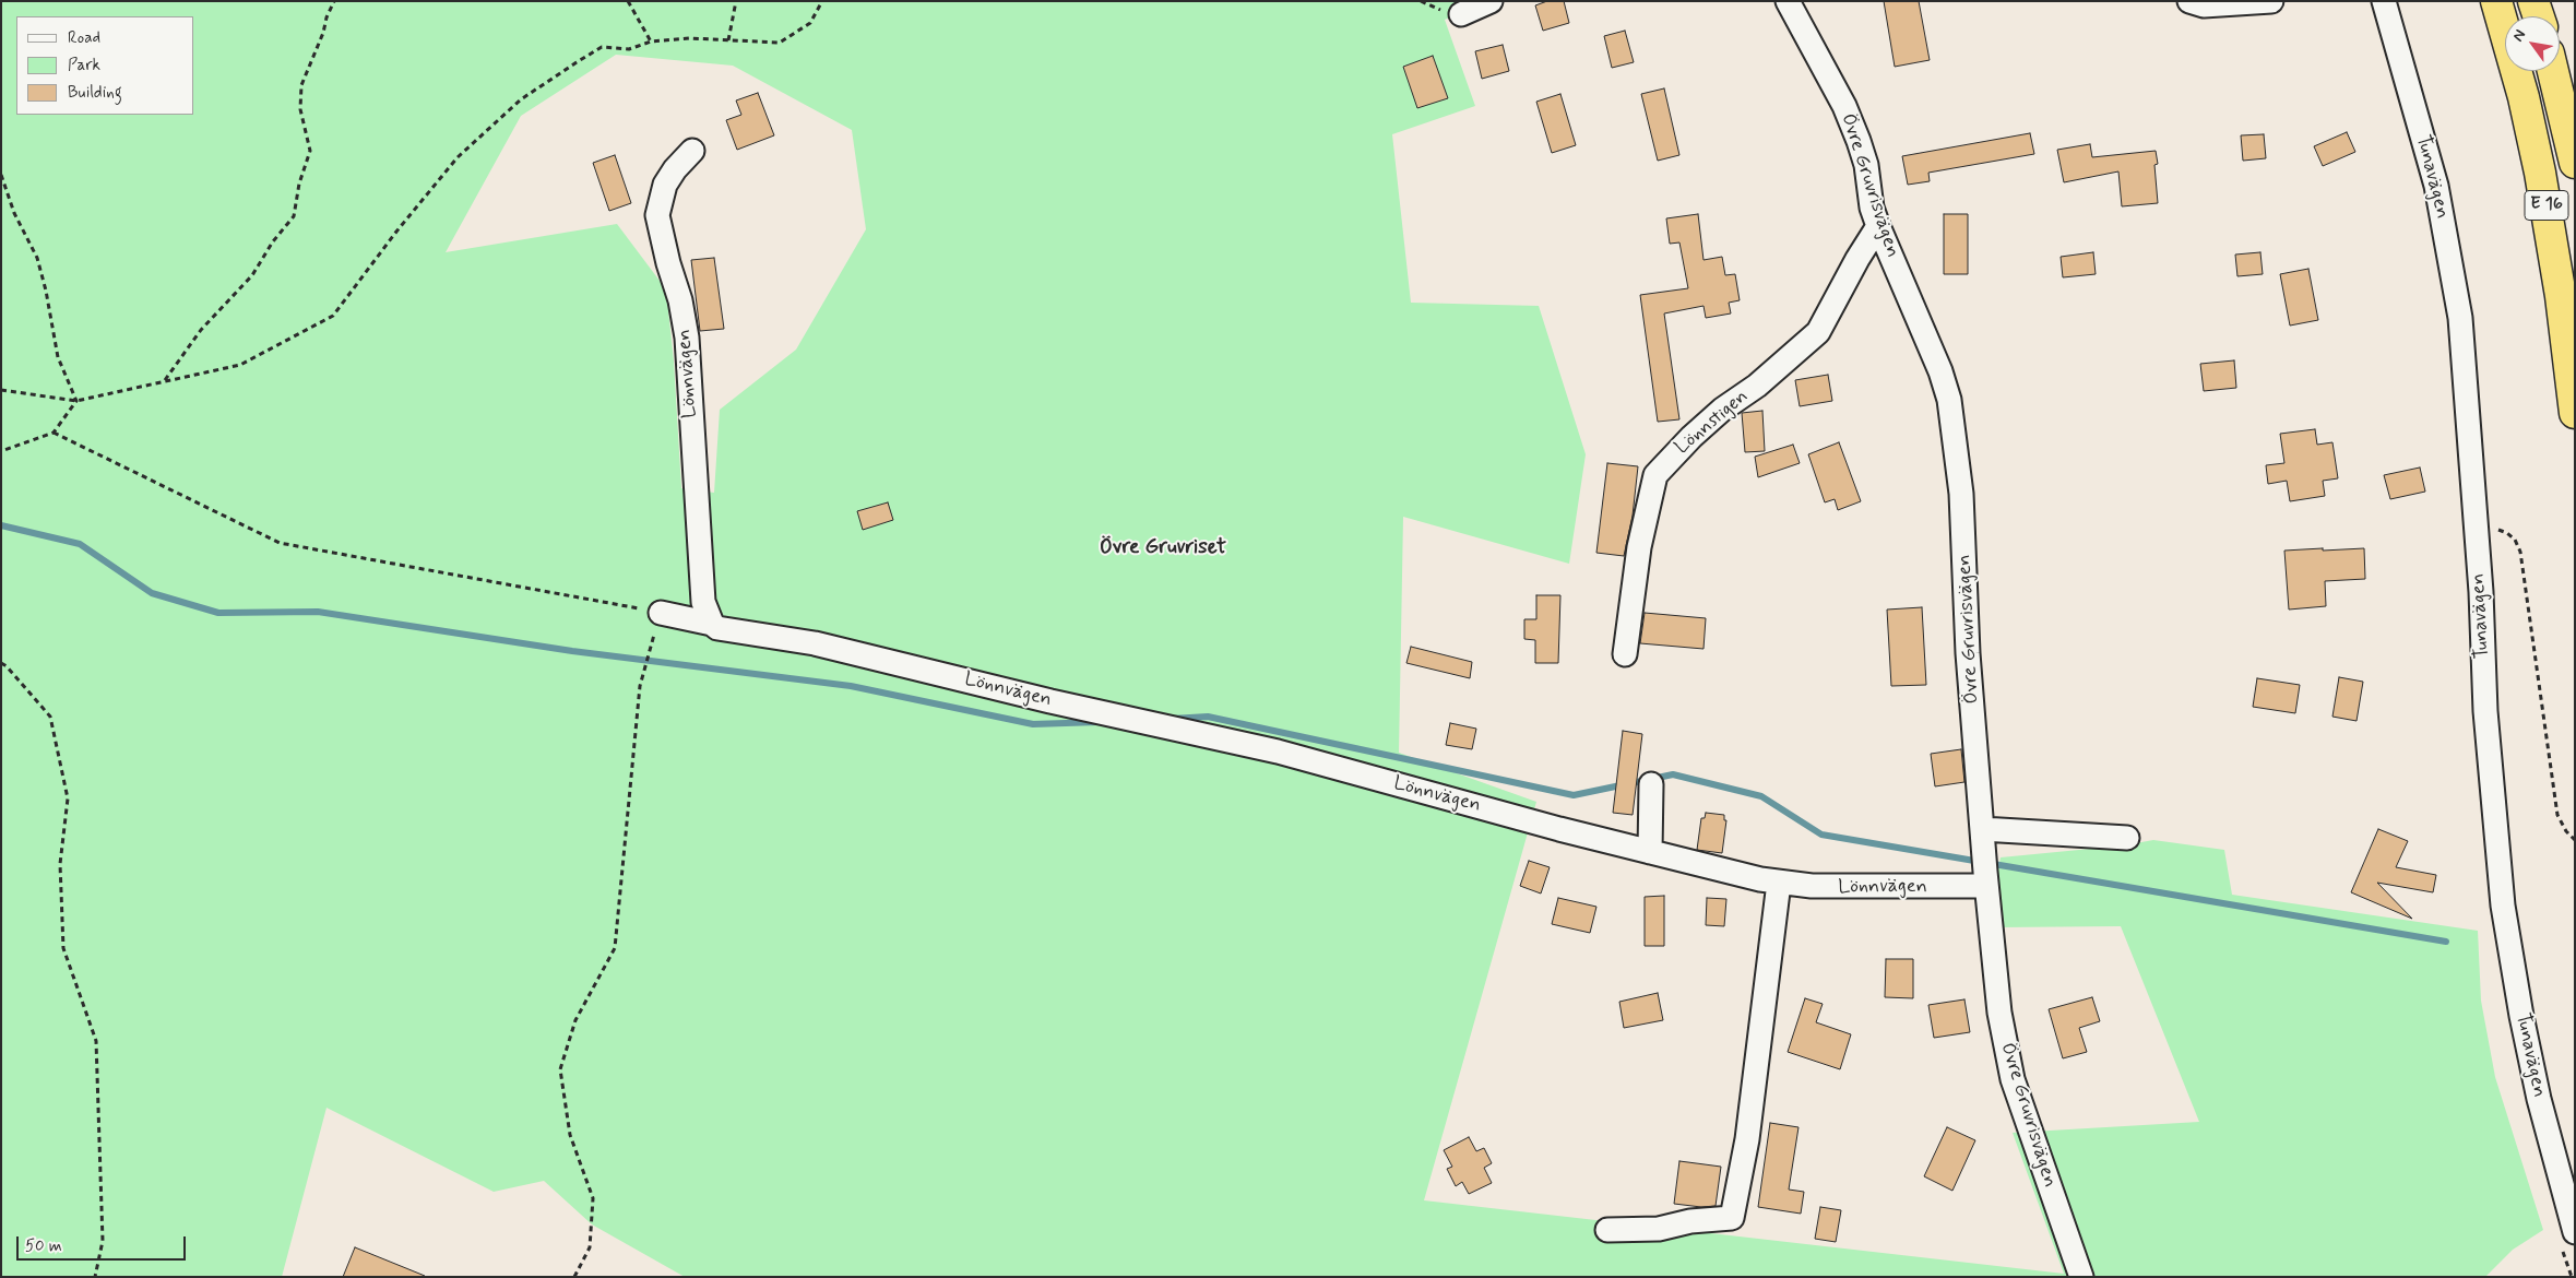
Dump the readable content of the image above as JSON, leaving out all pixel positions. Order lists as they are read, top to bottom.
{
  "streets": {
    "highway": ["E 16"],
    "street": [
      "Tunavägen",
      "Övre Gruvrisvägen",
      "Lönnvägen",
      "Lönnstigen"
    ]
  },
  "crossings": [
    ["Övre Gruvrisvägen", "Lönnvägen"],
    ["Övre Gruvrisvägen", "Lönnstigen"]
  ],
  "districts": ["Övre Gruvriset"],
  "legend": ["Road", "Park", "Building"],
  "scale_bar": "50 m",
  "north": "top left"
}
